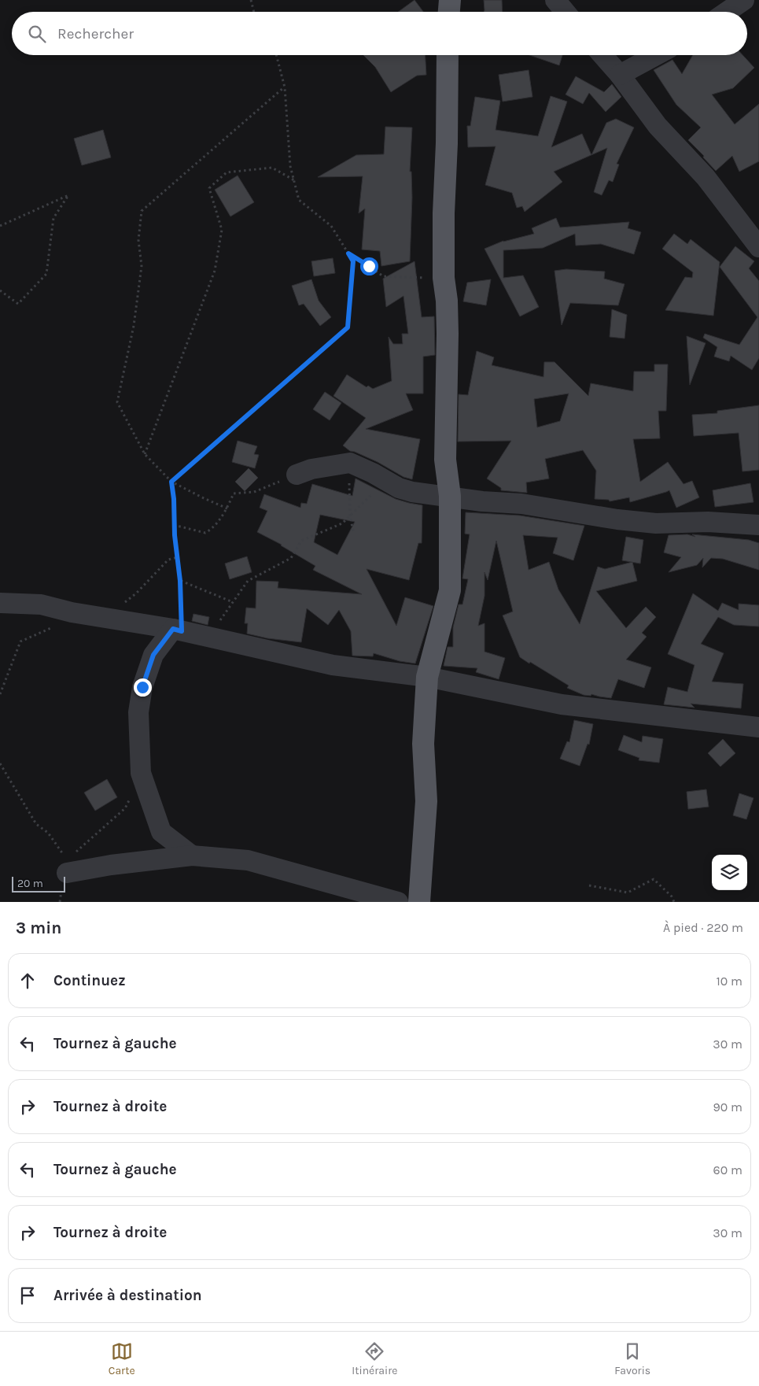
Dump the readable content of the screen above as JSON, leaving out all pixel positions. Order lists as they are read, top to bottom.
{
  "scale_bar": "20 m",
  "page": {
    "search": "Rechercher",
    "scale": "20 m",
    "heading": ["3 min", "À pied · 220 m"],
    "list": [
      ["Continuez", "10 m"],
      ["Tournez à gauche", "30 m"],
      ["Tournez à droite", "90 m"],
      ["Tournez à gauche", "60 m"],
      ["Tournez à droite", "30 m"],
      "Arrivée à destination"
    ],
    "nav": ["Carte", "Itinéraire", "Favoris"]
  }
}
